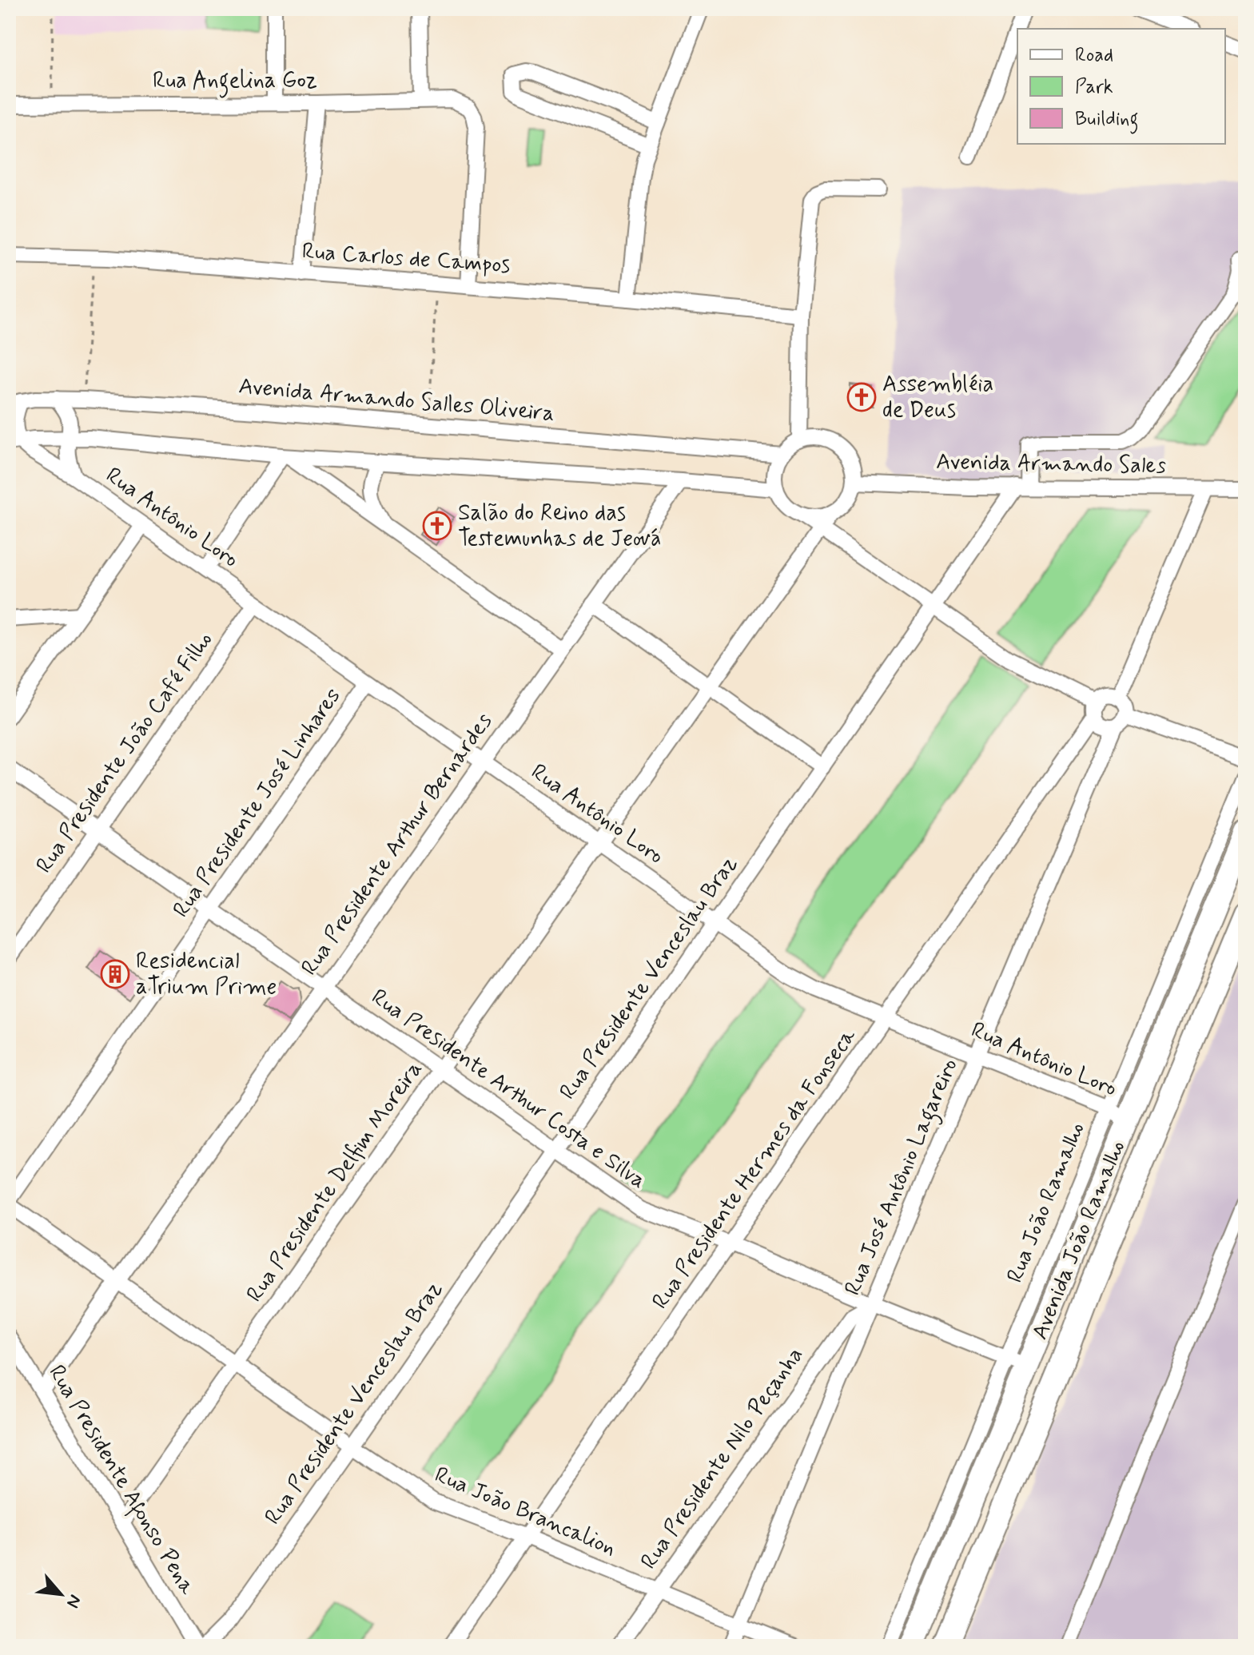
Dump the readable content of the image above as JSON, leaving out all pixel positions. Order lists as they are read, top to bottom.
{
  "streets": {
    "highway": ["Avenida João Ramalho"],
    "street": [
      "Rua Angelina Goz",
      "Rua Carlos de Campos",
      "Avenida Armando Salles Oliveira",
      "Avenida Armando Sales",
      "Rua Antônio Loro",
      "Rua Presidente João Café Filho",
      "Rua Presidente José Linhares",
      "Rua Presidente Arthur Bernardes",
      "Rua Presidente Venceslau Braz",
      "Rua Presidente Arthur Costa e Silva",
      "Rua Presidente Hermes da Fonseca",
      "Rua José Antônio Lagareiro",
      "Rua Presidente Delfim Moreira",
      "Rua João Ramalho",
      "Rua Presidente Nilo Peçanha",
      "Rua Presidente Afonso Pena",
      "Rua João Brancalion"
    ]
  },
  "crossings": [
    ["Rua Angelina Goz", "Rua Carlos de Campos"],
    ["Avenida Armando Salles Oliveira", "Avenida Armando Sales"],
    ["Avenida Armando Salles Oliveira", "Rua Antônio Loro"],
    ["Avenida Armando Salles Oliveira", "Rua Presidente Delfim Moreira"],
    ["Avenida Armando Sales", "Rua Presidente Venceslau Braz"],
    ["Avenida Armando Sales", "Rua Presidente Delfim Moreira"],
    ["Rua Antônio Loro", "Rua Presidente João Café Filho"],
    ["Rua Antônio Loro", "Rua Presidente José Linhares"],
    ["Rua Antônio Loro", "Rua Presidente Arthur Bernardes"],
    ["Rua Antônio Loro", "Rua Presidente Venceslau Braz"],
    ["Rua Antônio Loro", "Rua Presidente Hermes da Fonseca"],
    ["Rua Antônio Loro", "Rua José Antônio Lagareiro"],
    ["Rua Antônio Loro", "Rua Presidente Delfim Moreira"],
    ["Rua Antônio Loro", "Rua João Ramalho"],
    ["Rua Antônio Loro", "Avenida João Ramalho"],
    ["Rua Presidente João Café Filho", "Rua Presidente Arthur Costa e Silva"],
    ["Rua Presidente José Linhares", "Rua Presidente Arthur Costa e Silva"],
    ["Rua Presidente José Linhares", "Rua João Brancalion"],
    ["Rua Presidente Arthur Bernardes", "Rua Presidente Arthur Costa e Silva"],
    ["Rua Presidente Arthur Bernardes", "Rua Presidente Afonso Pena"],
    ["Rua Presidente Arthur Bernardes", "Rua João Brancalion"],
    ["Rua Presidente Venceslau Braz", "Rua Presidente Arthur Costa e Silva"],
    ["Rua Presidente Venceslau Braz", "Rua João Brancalion"],
    ["Rua Presidente Arthur Costa e Silva", "Rua Presidente Hermes da Fonseca"],
    ["Rua Presidente Arthur Costa e Silva", "Rua José Antônio Lagareiro"],
    ["Rua Presidente Arthur Costa e Silva", "Rua Presidente Delfim Moreira"],
    ["Rua Presidente Arthur Costa e Silva", "Rua João Ramalho"],
    ["Rua Presidente Arthur Costa e Silva", "Avenida João Ramalho"],
    ["Rua Presidente Arthur Costa e Silva", "Rua Presidente Nilo Peçanha"],
    ["Rua Presidente Hermes da Fonseca", "Rua José Antônio Lagareiro"],
    ["Rua Presidente Hermes da Fonseca", "Rua João Brancalion"],
    ["Rua José Antônio Lagareiro", "Rua Presidente Nilo Peçanha"],
    ["Rua José Antônio Lagareiro", "Rua João Brancalion"],
    ["Rua Presidente Delfim Moreira", "Rua Presidente Afonso Pena"],
    ["Rua Presidente Delfim Moreira", "Rua João Brancalion"],
    ["Rua João Ramalho", "Avenida João Ramalho"],
    ["Rua Presidente Nilo Peçanha", "Rua João Brancalion"]
  ],
  "places": {
    "church": ["Assembléia de Deus", "Salão do Reino das Testemunhas de Jeová"],
    "building": ["Residencial aTrium Prime"]
  },
  "legend": ["Road", "Park", "Building"],
  "north": "bottom right"
}
